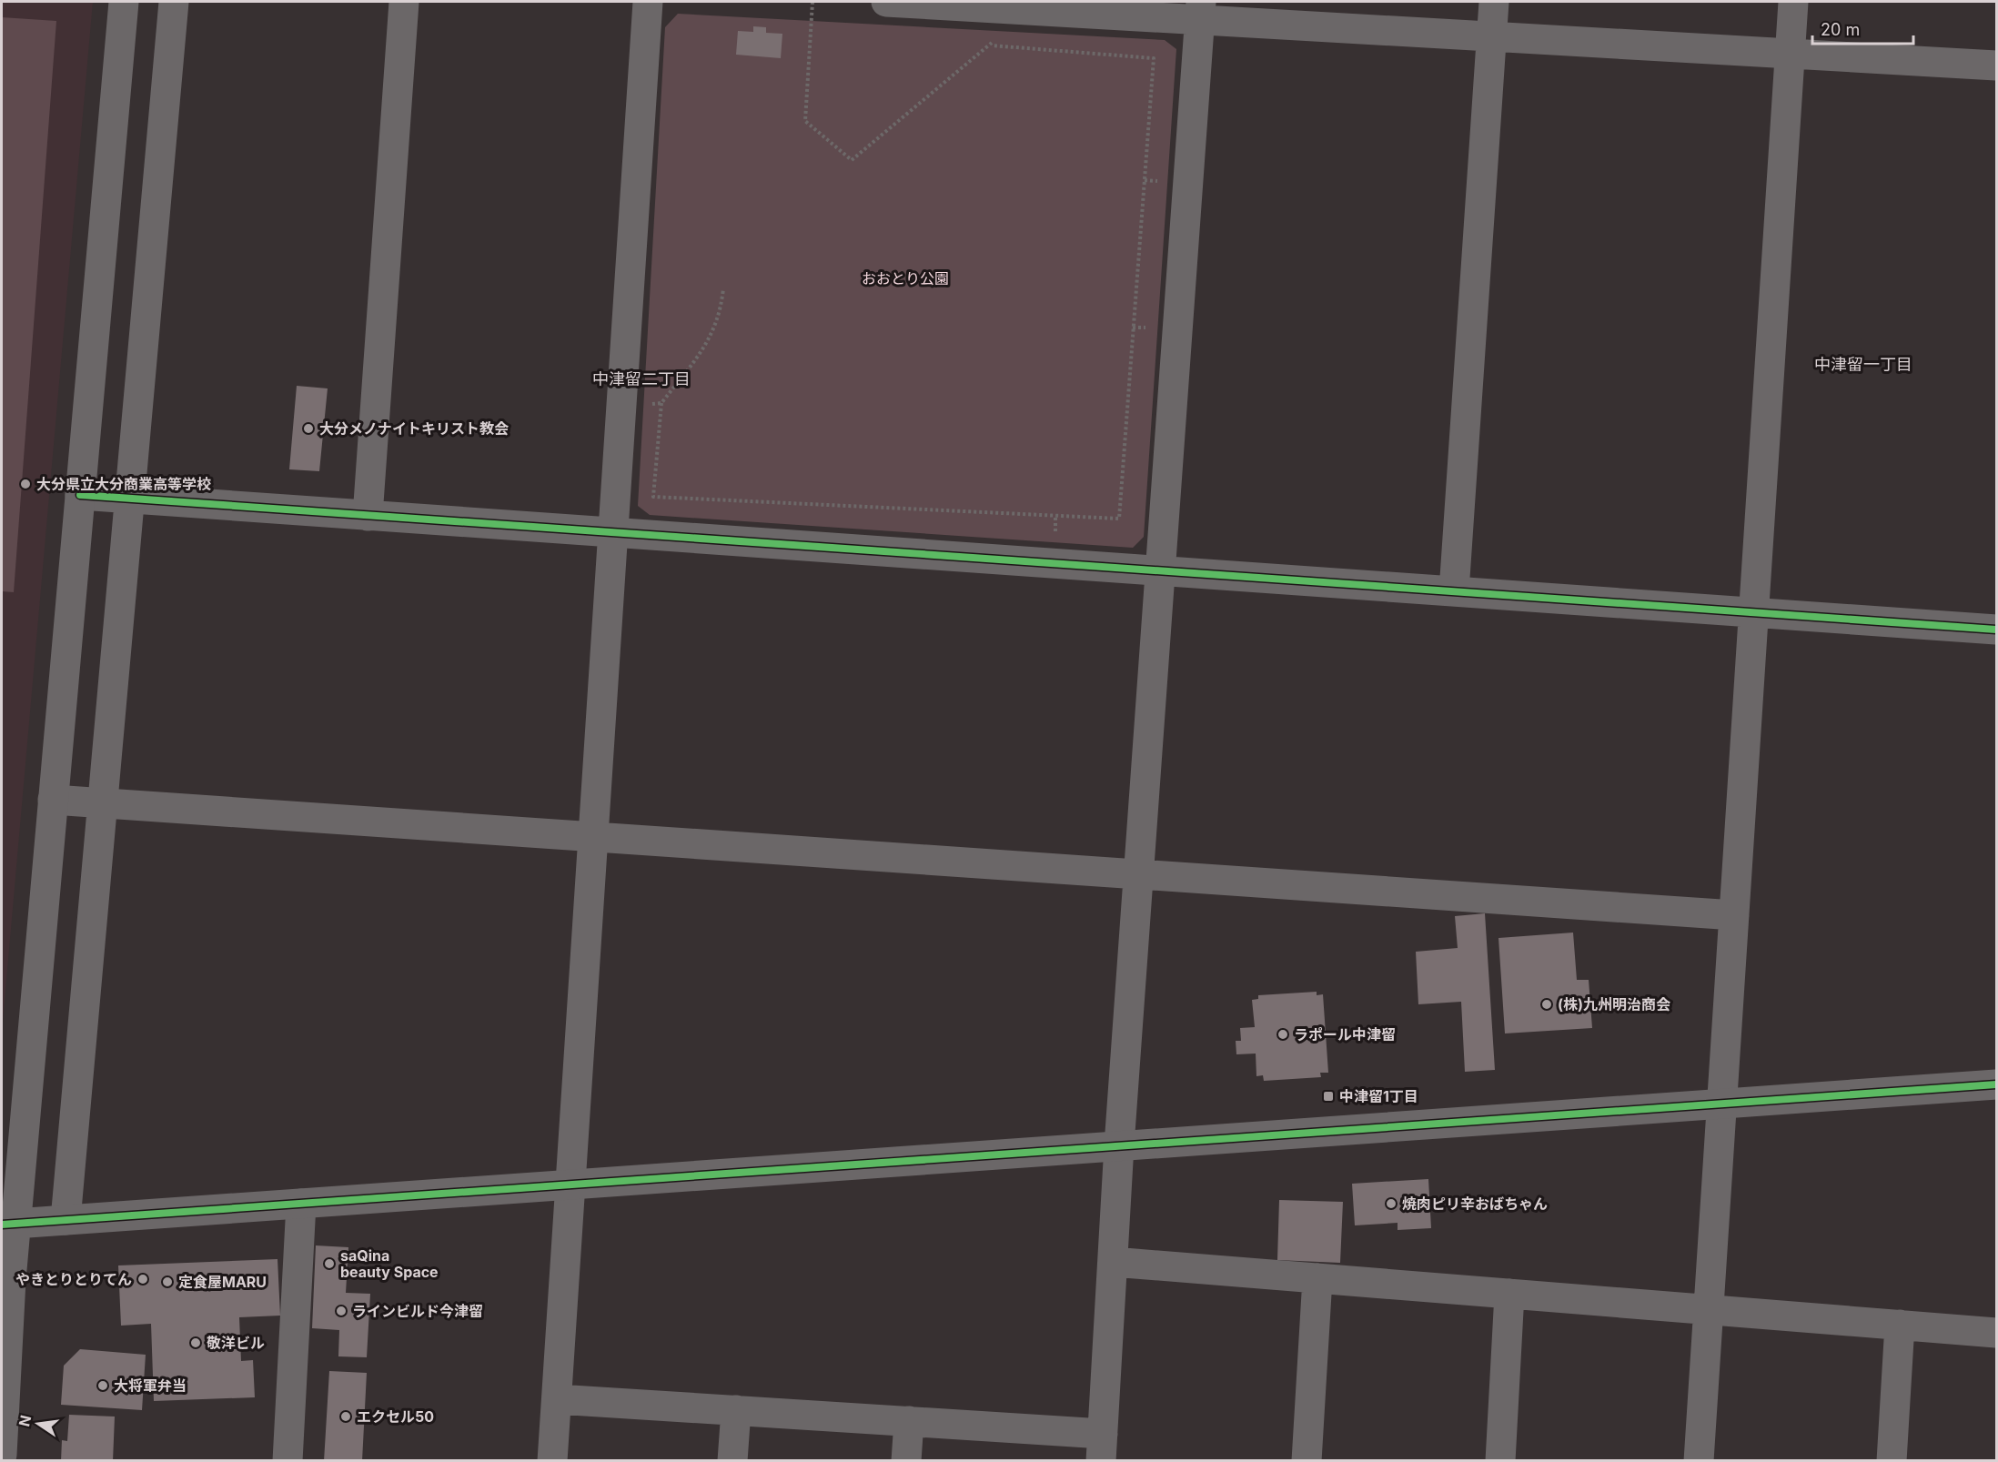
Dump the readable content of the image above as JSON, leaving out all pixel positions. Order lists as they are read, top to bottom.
{
  "districts": ["中津留一丁目", "中津留二丁目"],
  "parks": ["おおとり公園"],
  "places": {
    "other": [
      "大分メノナイトキリスト教会",
      "大分県立大分商業高等学校",
      "(株)九州明治商会",
      "ラポール中津留",
      "焼肉ピリ辛おばちゃん",
      "saQina beauty Space",
      "やきとりとりてん",
      "定食屋MARU",
      "ラインビルド今津留",
      "敬洋ビル",
      "大将軍弁当",
      "エクセル50"
    ],
    "transit": ["中津留1丁目"]
  },
  "scale_bar": "20 m",
  "north": "left"
}
